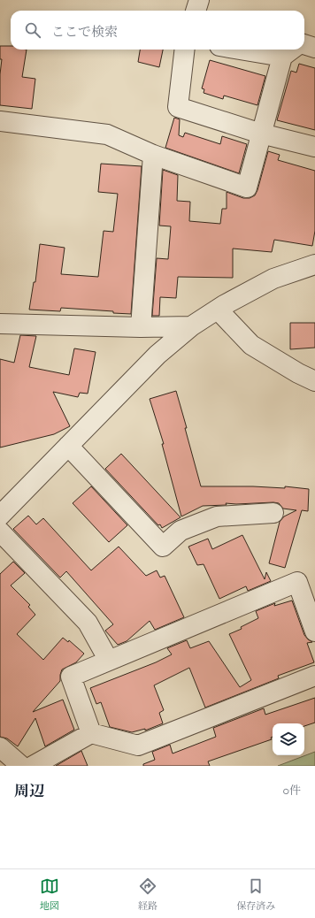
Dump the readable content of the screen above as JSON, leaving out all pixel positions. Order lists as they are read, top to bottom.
{
  "page": {
    "search": "ここで検索",
    "heading": ["周辺", "0件"],
    "nav": ["地図", "経路", "保存済み"]
  }
}
